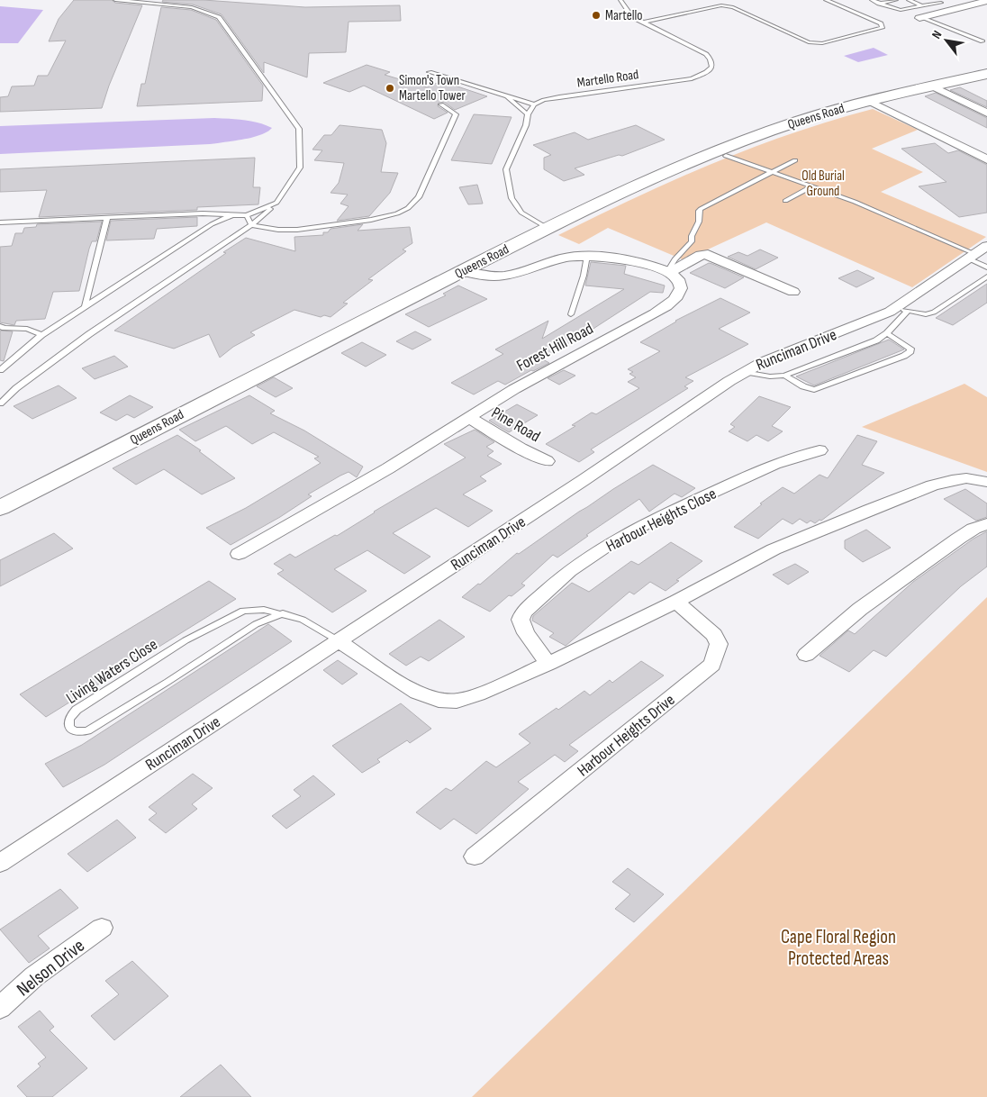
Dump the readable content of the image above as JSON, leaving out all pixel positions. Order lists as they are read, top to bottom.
{
  "streets": {
    "main road": ["Queens Road"],
    "street": [
      "Forest Hill Road",
      "Runciman Drive",
      "Pine Road",
      "Harbour Heights Close",
      "Harbour Heights Drive",
      "Nelson Drive"
    ],
    "lane": ["Martello Road", "Living Waters Close"]
  },
  "crossings": [
    ["Forest Hill Road", "Pine Road"],
    ["Runciman Drive", "Living Waters Close"]
  ],
  "parks": ["Old Burial Ground", "Cape Floral Region Protected Areas"],
  "places": ["Martello", "Simon's Town Martello Tower"],
  "north": "top left"
}
